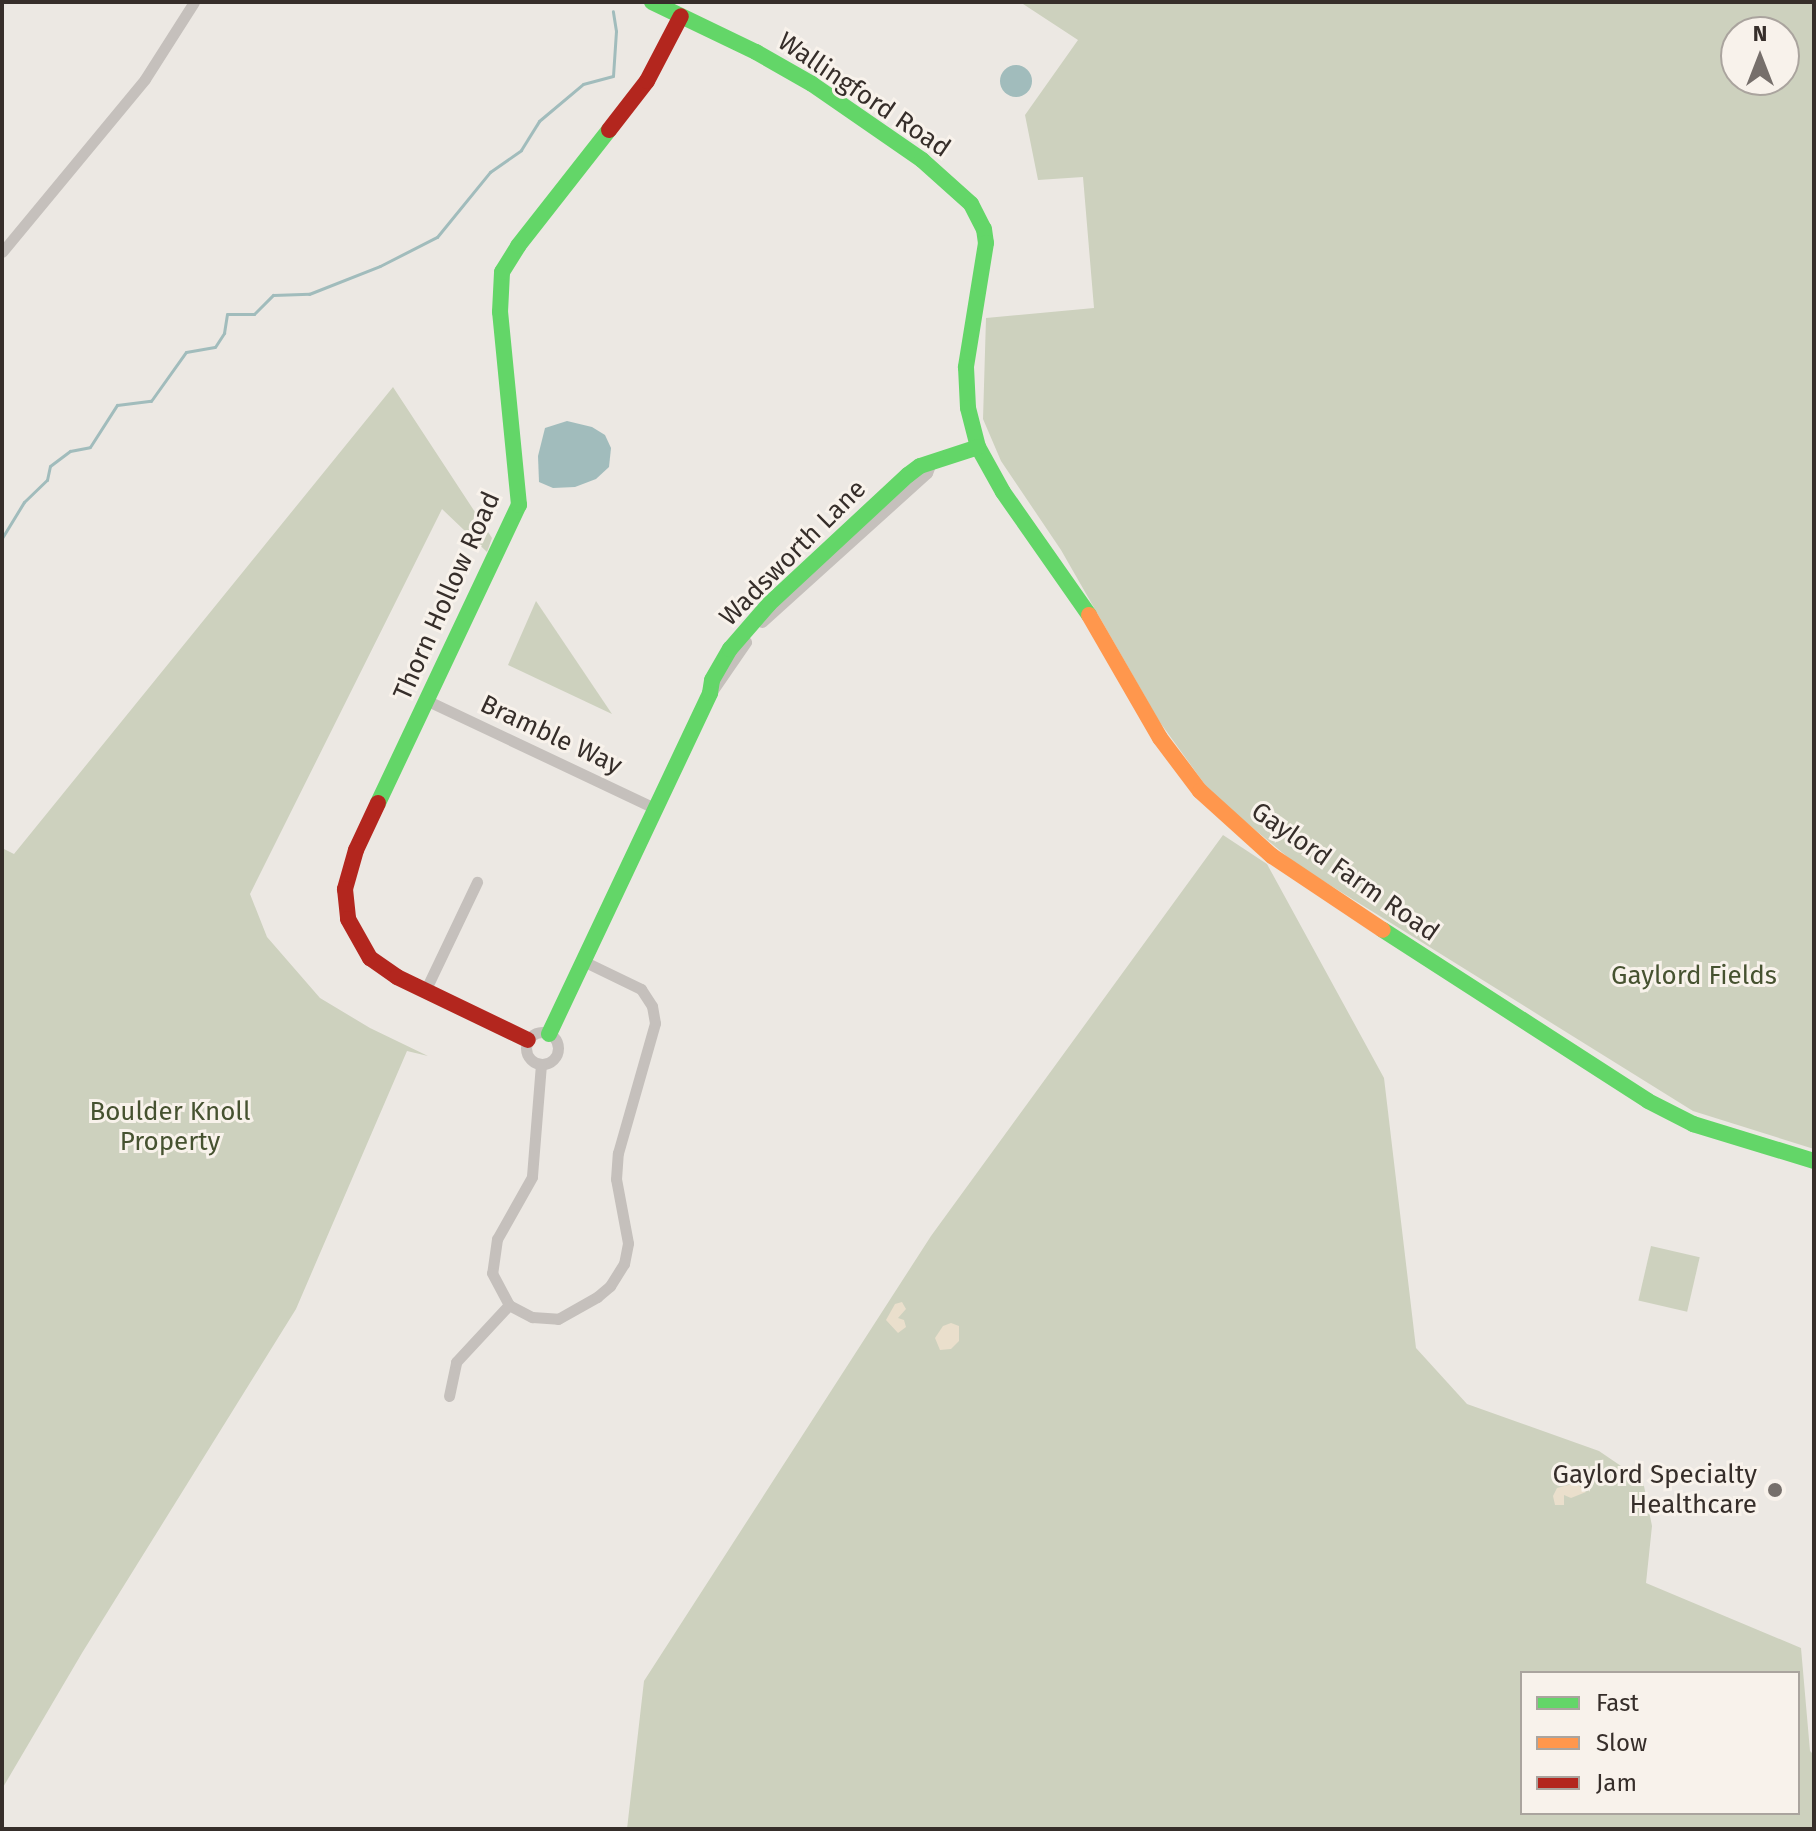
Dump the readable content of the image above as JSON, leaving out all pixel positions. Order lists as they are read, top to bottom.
{
  "streets": {
    "street": [
      "Wallingford Road",
      "Wadsworth Lane",
      "Thorn Hollow Road",
      "Bramble Way",
      "Gaylord Farm Road"
    ]
  },
  "crossings": [
    ["Wallingford Road", "Thorn Hollow Road"],
    ["Wallingford Road", "Gaylord Farm Road"],
    ["Wadsworth Lane", "Thorn Hollow Road"],
    ["Wadsworth Lane", "Bramble Way"],
    ["Wadsworth Lane", "Gaylord Farm Road"],
    ["Thorn Hollow Road", "Bramble Way"]
  ],
  "parks": ["Gaylord Fields", "Boulder Knoll Property"],
  "places": ["Gaylord Specialty Healthcare"],
  "legend": ["Fast", "Slow", "Jam"],
  "north": "top"
}
